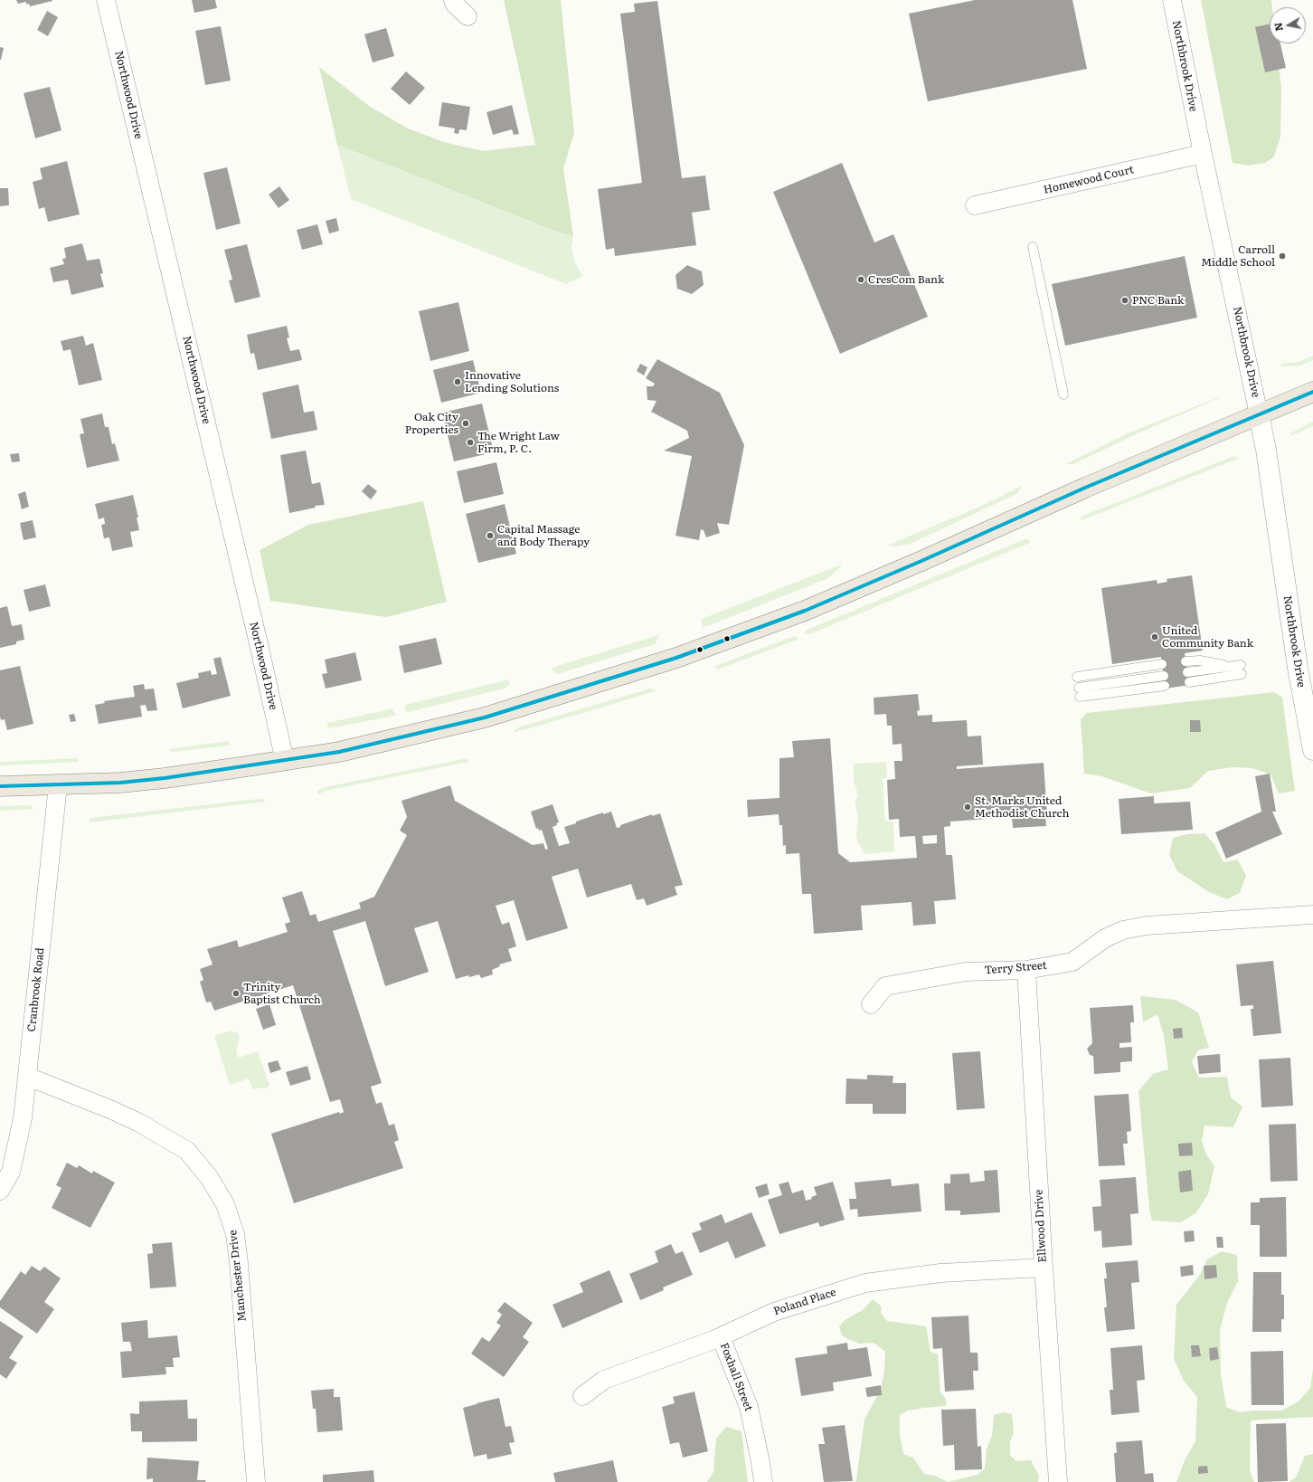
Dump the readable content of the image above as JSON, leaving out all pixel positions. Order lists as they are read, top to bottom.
{
  "streets": {
    "street": [
      "Northbrook Drive",
      "Northwood Drive",
      "Homewood Court",
      "Terry Street",
      "Cranbrook Road",
      "Ellwood Drive",
      "Manchester Drive",
      "Poland Place",
      "Foxhall Street"
    ]
  },
  "crossings": [
    ["Northbrook Drive", "Homewood Court"],
    ["Terry Street", "Ellwood Drive"],
    ["Cranbrook Road", "Manchester Drive"],
    ["Ellwood Drive", "Poland Place"],
    ["Poland Place", "Foxhall Street"]
  ],
  "places": [
    "Carroll Middle School",
    "CresCom Bank",
    "PNC Bank",
    "Innovative Lending Solutions",
    "Oak City Properties",
    "The Wright Law Firm, P. C.",
    "Capital Massage and Body Therapy",
    "United Community Bank",
    "St. Marks United Methodist Church",
    "Trinity Baptist Church"
  ],
  "north": "left"
}
